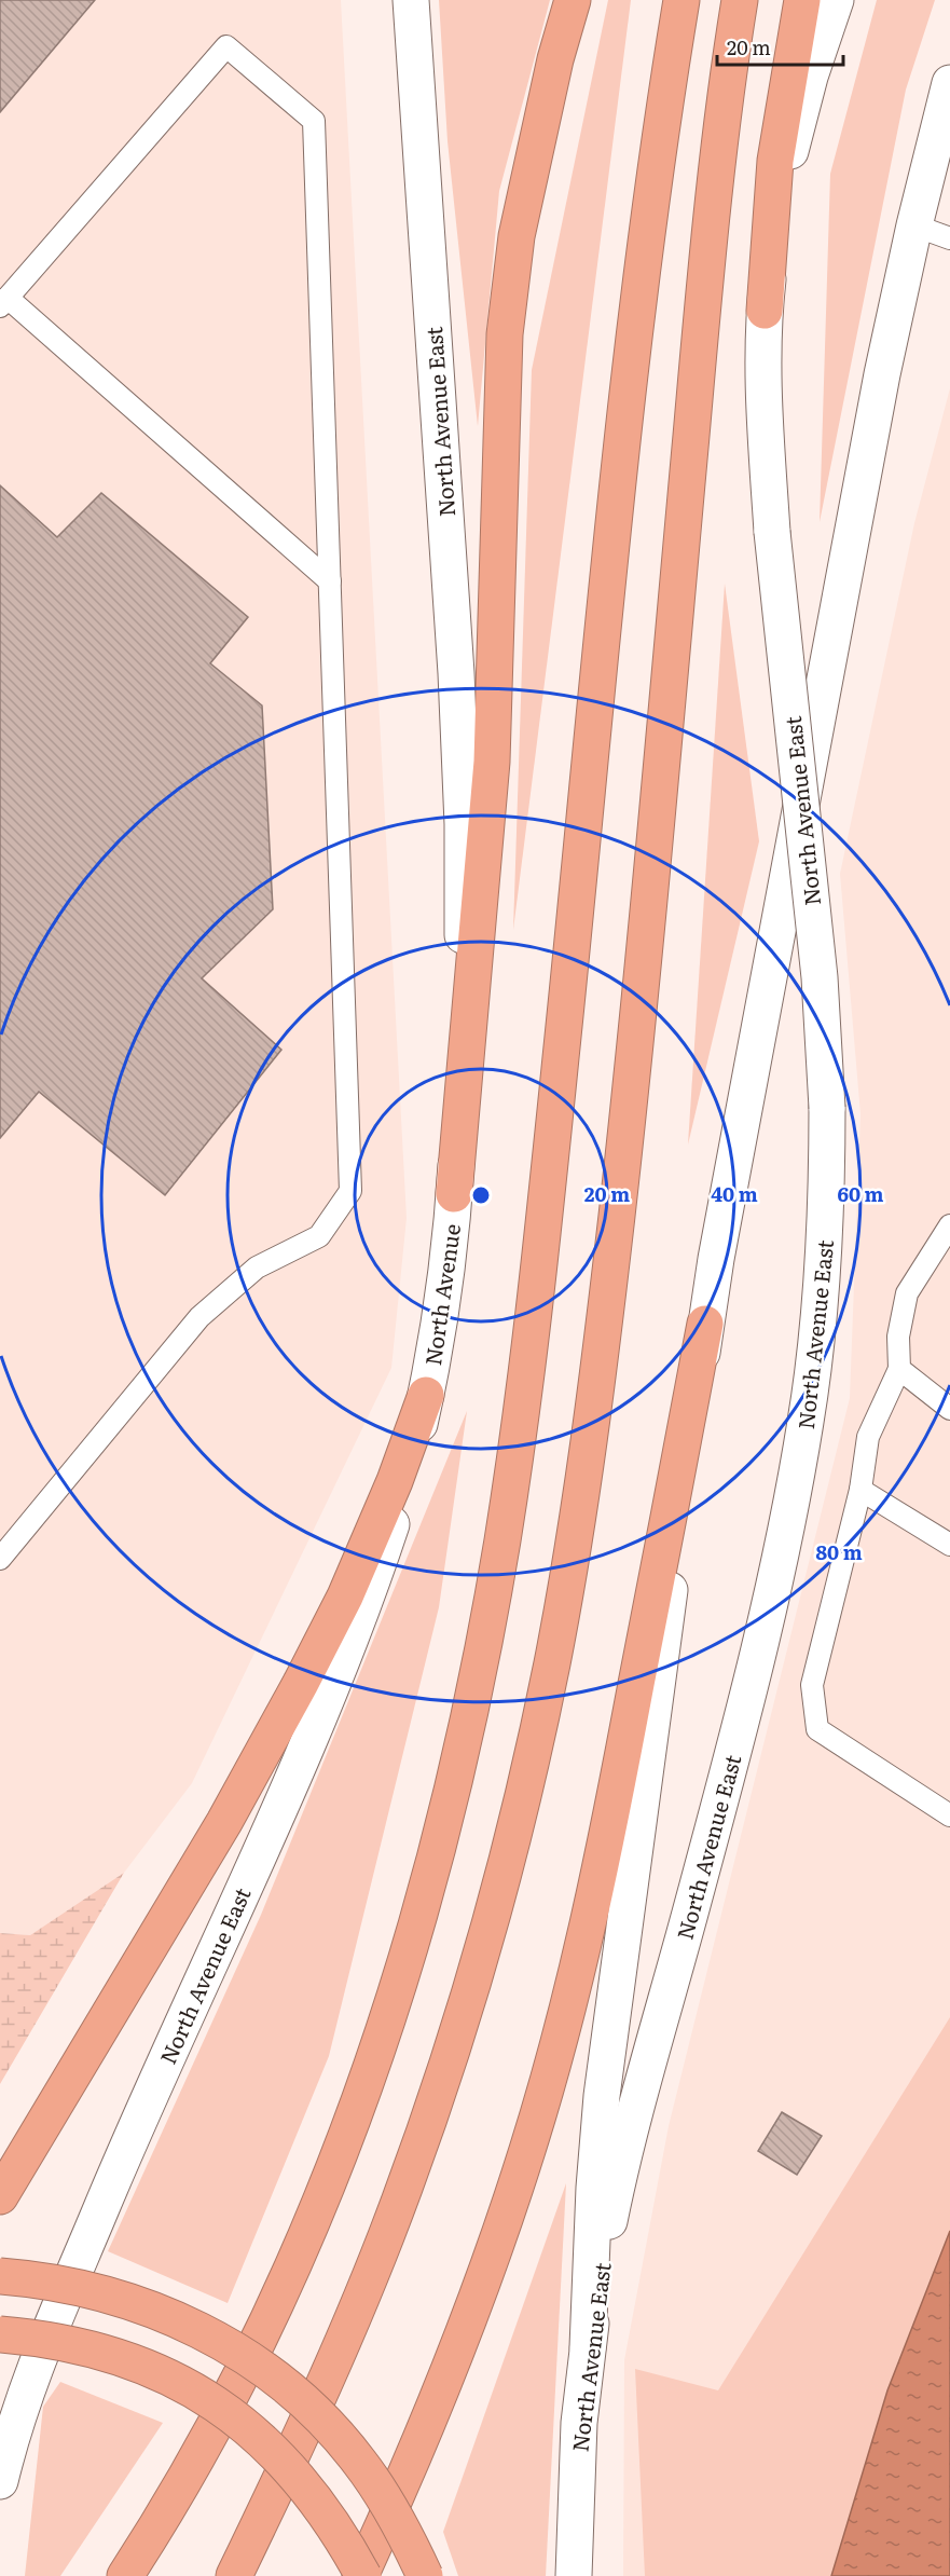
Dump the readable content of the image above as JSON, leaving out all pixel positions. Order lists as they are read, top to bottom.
{
  "streets": {
    "street": ["North Avenue East", "North Avenue"]
  },
  "crossings": [
    ["North Avenue East", "North Avenue"]
  ],
  "scale_bar": "20 m",
  "rings": [
    "20 m",
    "40 m",
    "60 m",
    "80 m"
  ]
}
